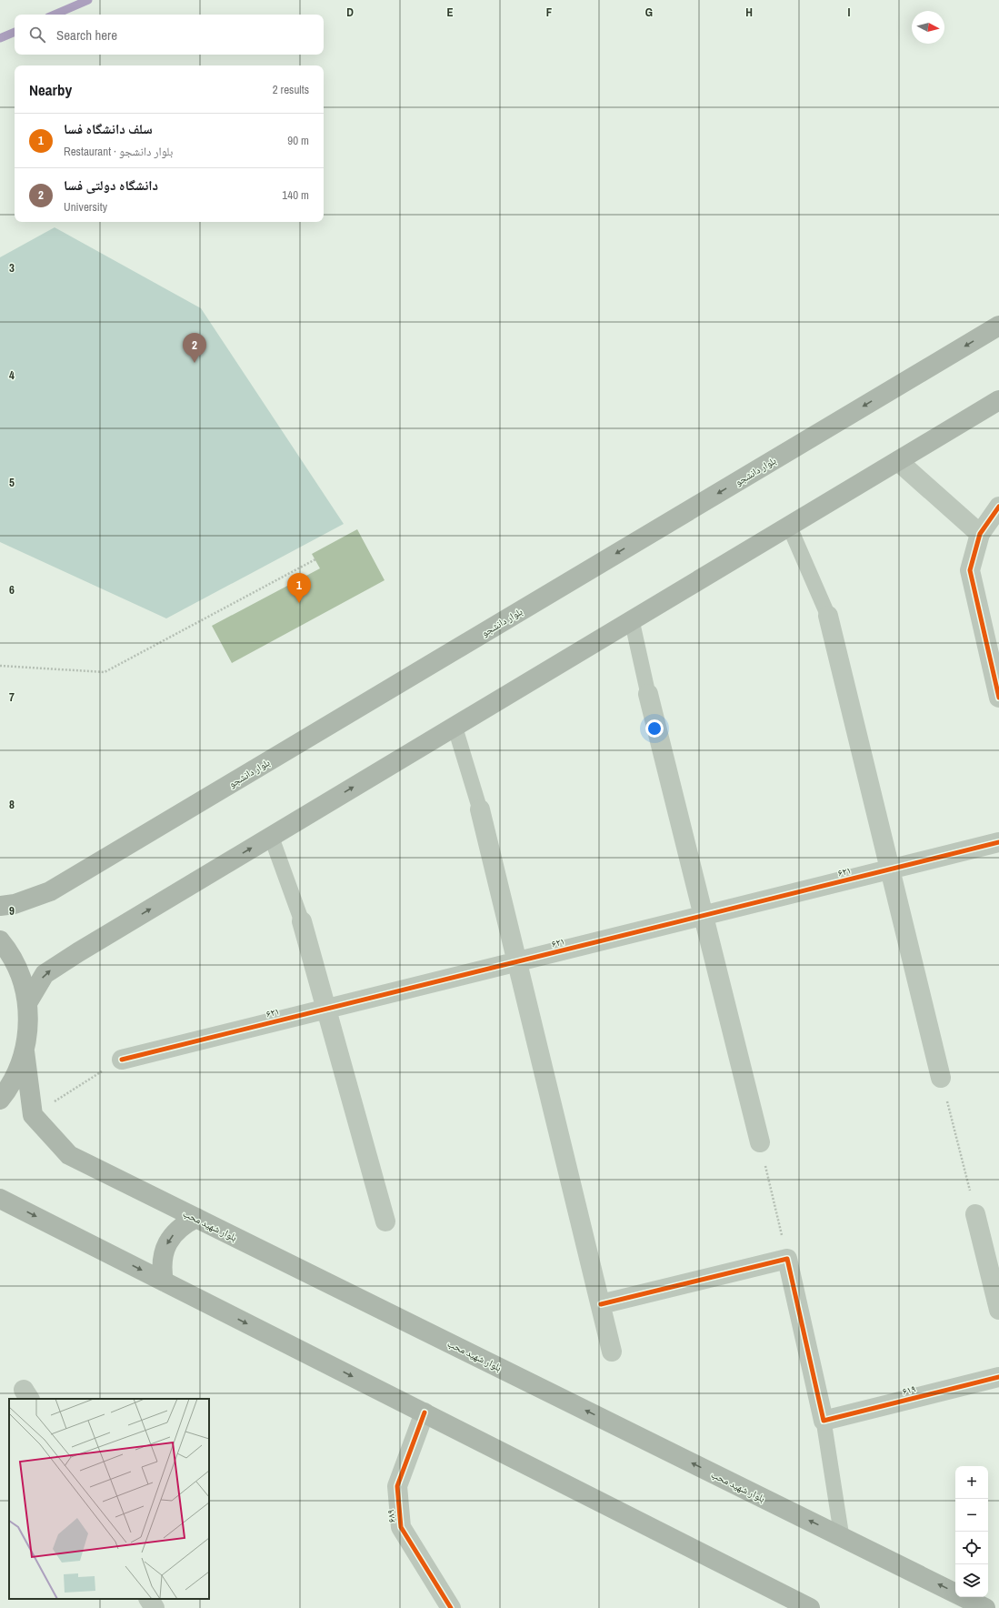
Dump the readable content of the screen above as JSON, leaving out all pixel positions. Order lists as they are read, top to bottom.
{
  "streets": {
    "main road": ["بلوار دانشجو", "بلوار شهید محب"],
    "street": ["۶۲۱", "۶۱۹", "۶۸۹"]
  },
  "north": "right",
  "page": {
    "search": "Search here",
    "heading": ["Nearby", "2 results"],
    "list": [
      {
        "mark": "1",
        "name": "سلف دانشگاه فسا",
        "note": "Restaurant · بلوار دانشجو",
        "value": "90 m"
      },
      {
        "mark": "2",
        "name": "دانشگاه دولتی فسا",
        "note": "University",
        "value": "140 m"
      }
    ],
    "pins": ["2", "1"],
    "map_buttons": ["+", "−"]
  },
  "grid": {
    "columns": [
      "D",
      "E",
      "F",
      "G",
      "H",
      "I"
    ],
    "rows": [
      "3",
      "4",
      "5",
      "6",
      "7",
      "8",
      "9"
    ]
  }
}
